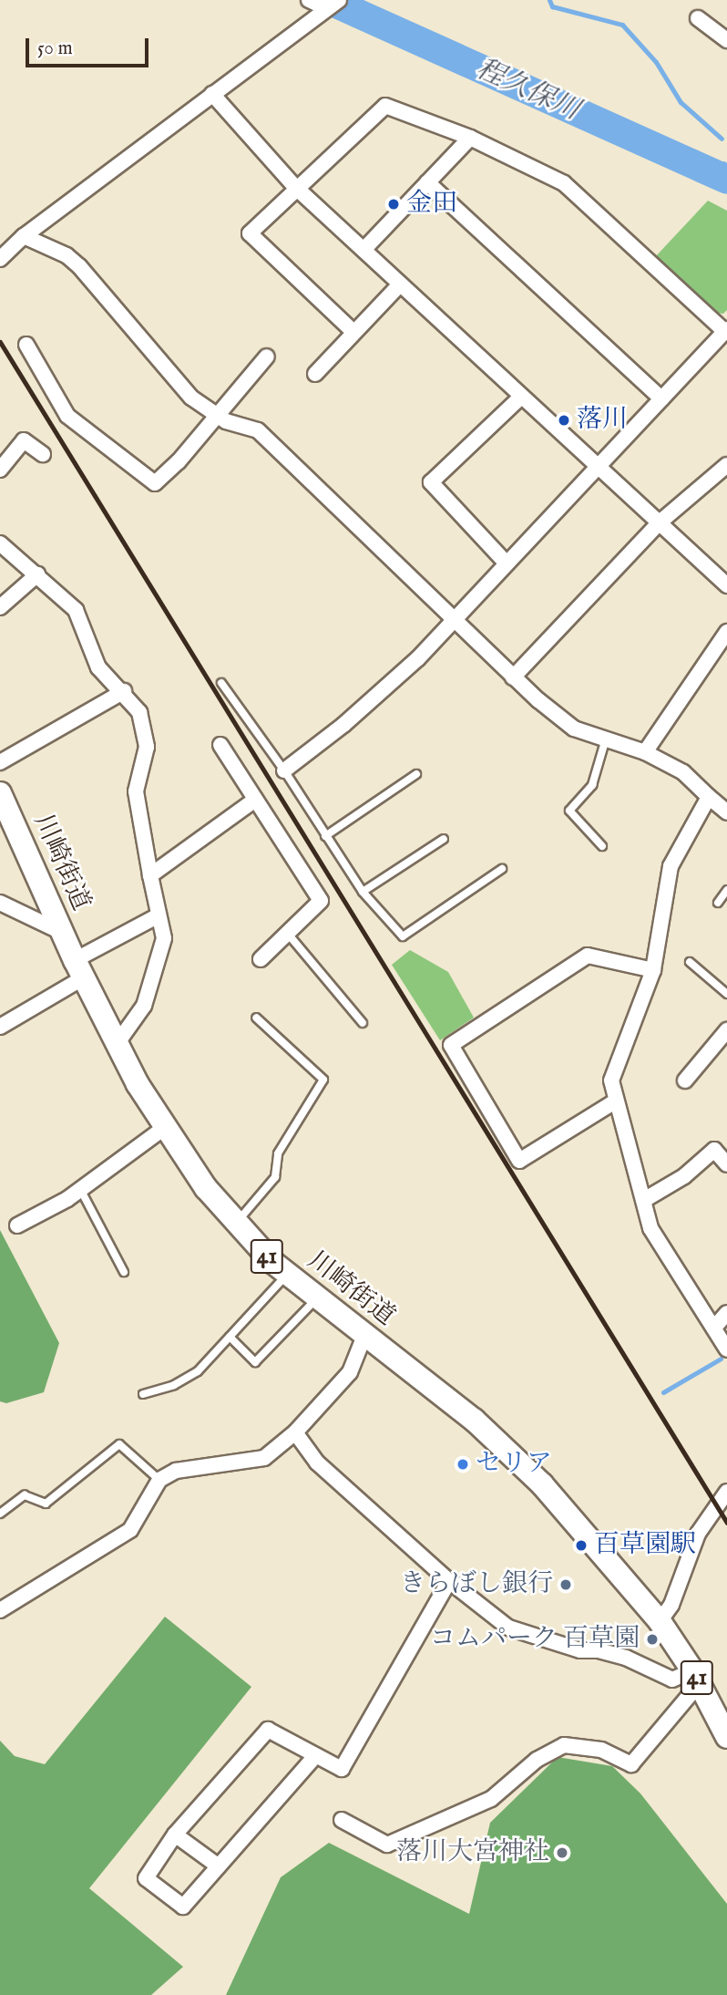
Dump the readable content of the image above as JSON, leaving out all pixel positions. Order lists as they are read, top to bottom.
{
  "streets": {
    "main road": ["川崎街道", "41"]
  },
  "water": ["程久保川"],
  "places": [
    "金田",
    "落川",
    "セリア",
    "百草園駅",
    "きらぼし銀行",
    "コムパーク 百草園",
    "落川大宮神社"
  ],
  "scale_bar": "50 m"
}
